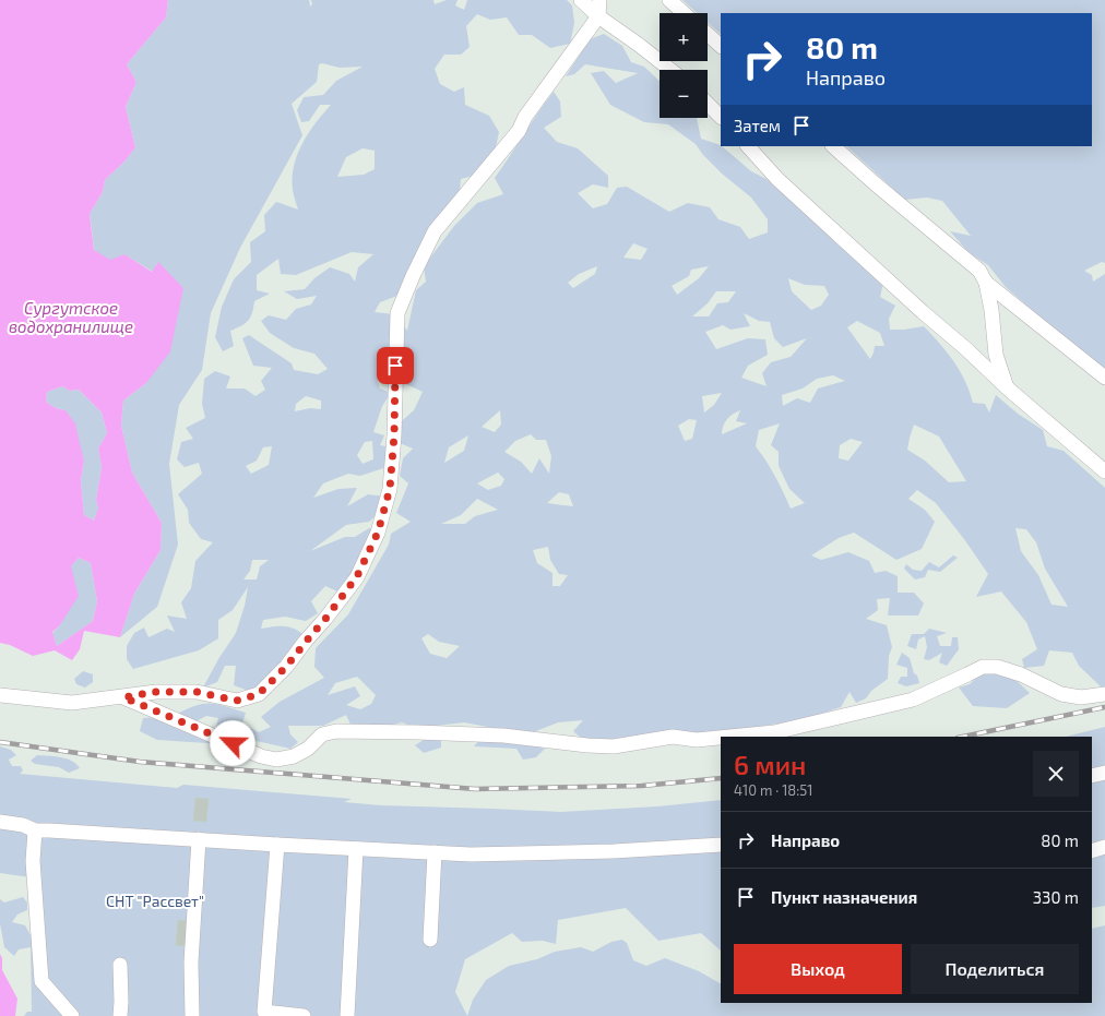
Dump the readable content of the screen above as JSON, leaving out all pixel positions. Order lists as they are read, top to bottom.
{
  "water": ["Сургутское водохранилище"],
  "parks": ["СНТ \"Рассвет\""],
  "page": {
    "map_buttons": ["+", "−"],
    "turn": ["80 m", "Направо"],
    "then": "Затем",
    "heading": ["6 мин", "410 m · 18:51"],
    "list": [
      {
        "name": "Направо",
        "value": "80 m"
      },
      {
        "name": "Пункт назначения",
        "value": "330 m"
      }
    ],
    "buttons": ["Выход", "Поделиться"]
  }
}
